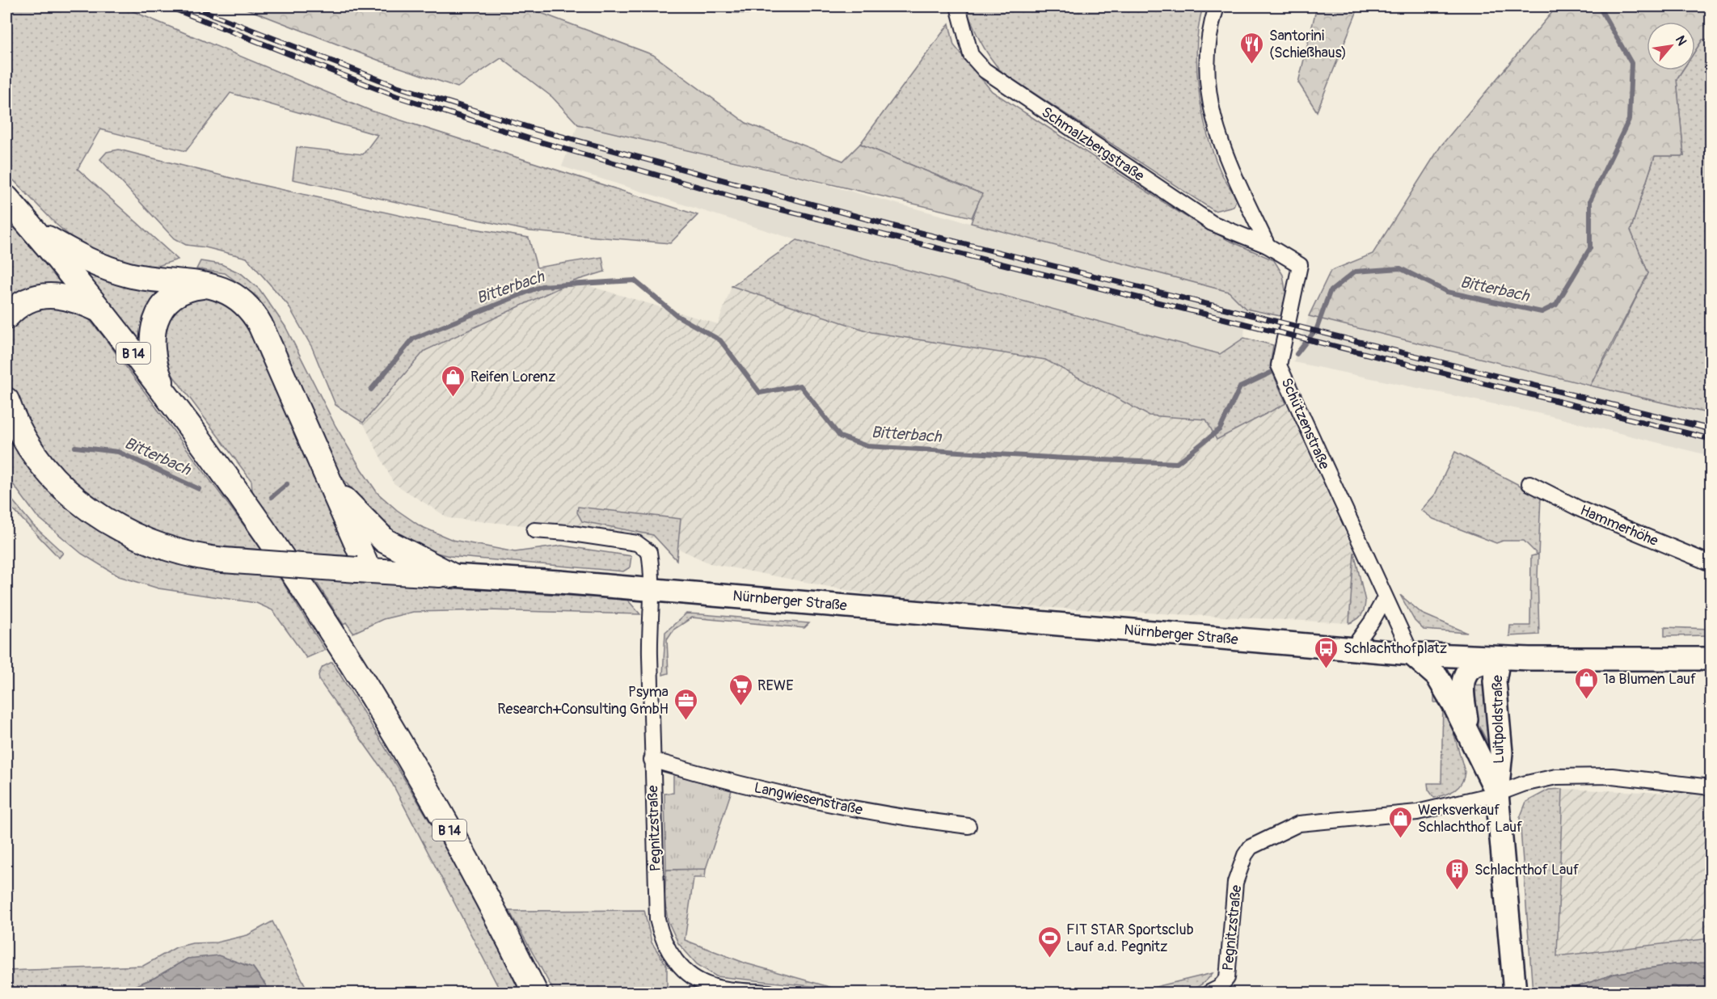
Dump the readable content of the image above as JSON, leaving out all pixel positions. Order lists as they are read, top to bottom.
{
  "streets": {
    "main road": ["B 14", "Nürnberger Straße", "Luitpoldstraße"],
    "street": [
      "Schmalzbergstraße",
      "Schützenstraße",
      "Hammerhöhe",
      "Langwiesenstraße",
      "Pegnitzstraße"
    ]
  },
  "crossings": [
    ["Schmalzbergstraße", "Schützenstraße"],
    ["Schützenstraße", "Nürnberger Straße"],
    ["Schützenstraße", "Luitpoldstraße"],
    ["Nürnberger Straße", "Luitpoldstraße"],
    ["Nürnberger Straße", "Pegnitzstraße"],
    ["Luitpoldstraße", "Pegnitzstraße"],
    ["Langwiesenstraße", "Pegnitzstraße"]
  ],
  "water": ["Bitterbach"],
  "places": {
    "restaurant": ["Santorini (Schießhaus)"],
    "shop": ["Reifen Lorenz", "1a Blumen Lauf", "Werksverkauf Schlachthof Lauf"],
    "bus stop": ["Schlachthofplatz"],
    "supermarket": ["REWE"],
    "office": ["Psyma Research+Consulting GmbH"],
    "building": ["Schlachthof Lauf"],
    "sports": ["FIT STAR Sportsclub Lauf a.d. Pegnitz"]
  },
  "north": "top right"
}
